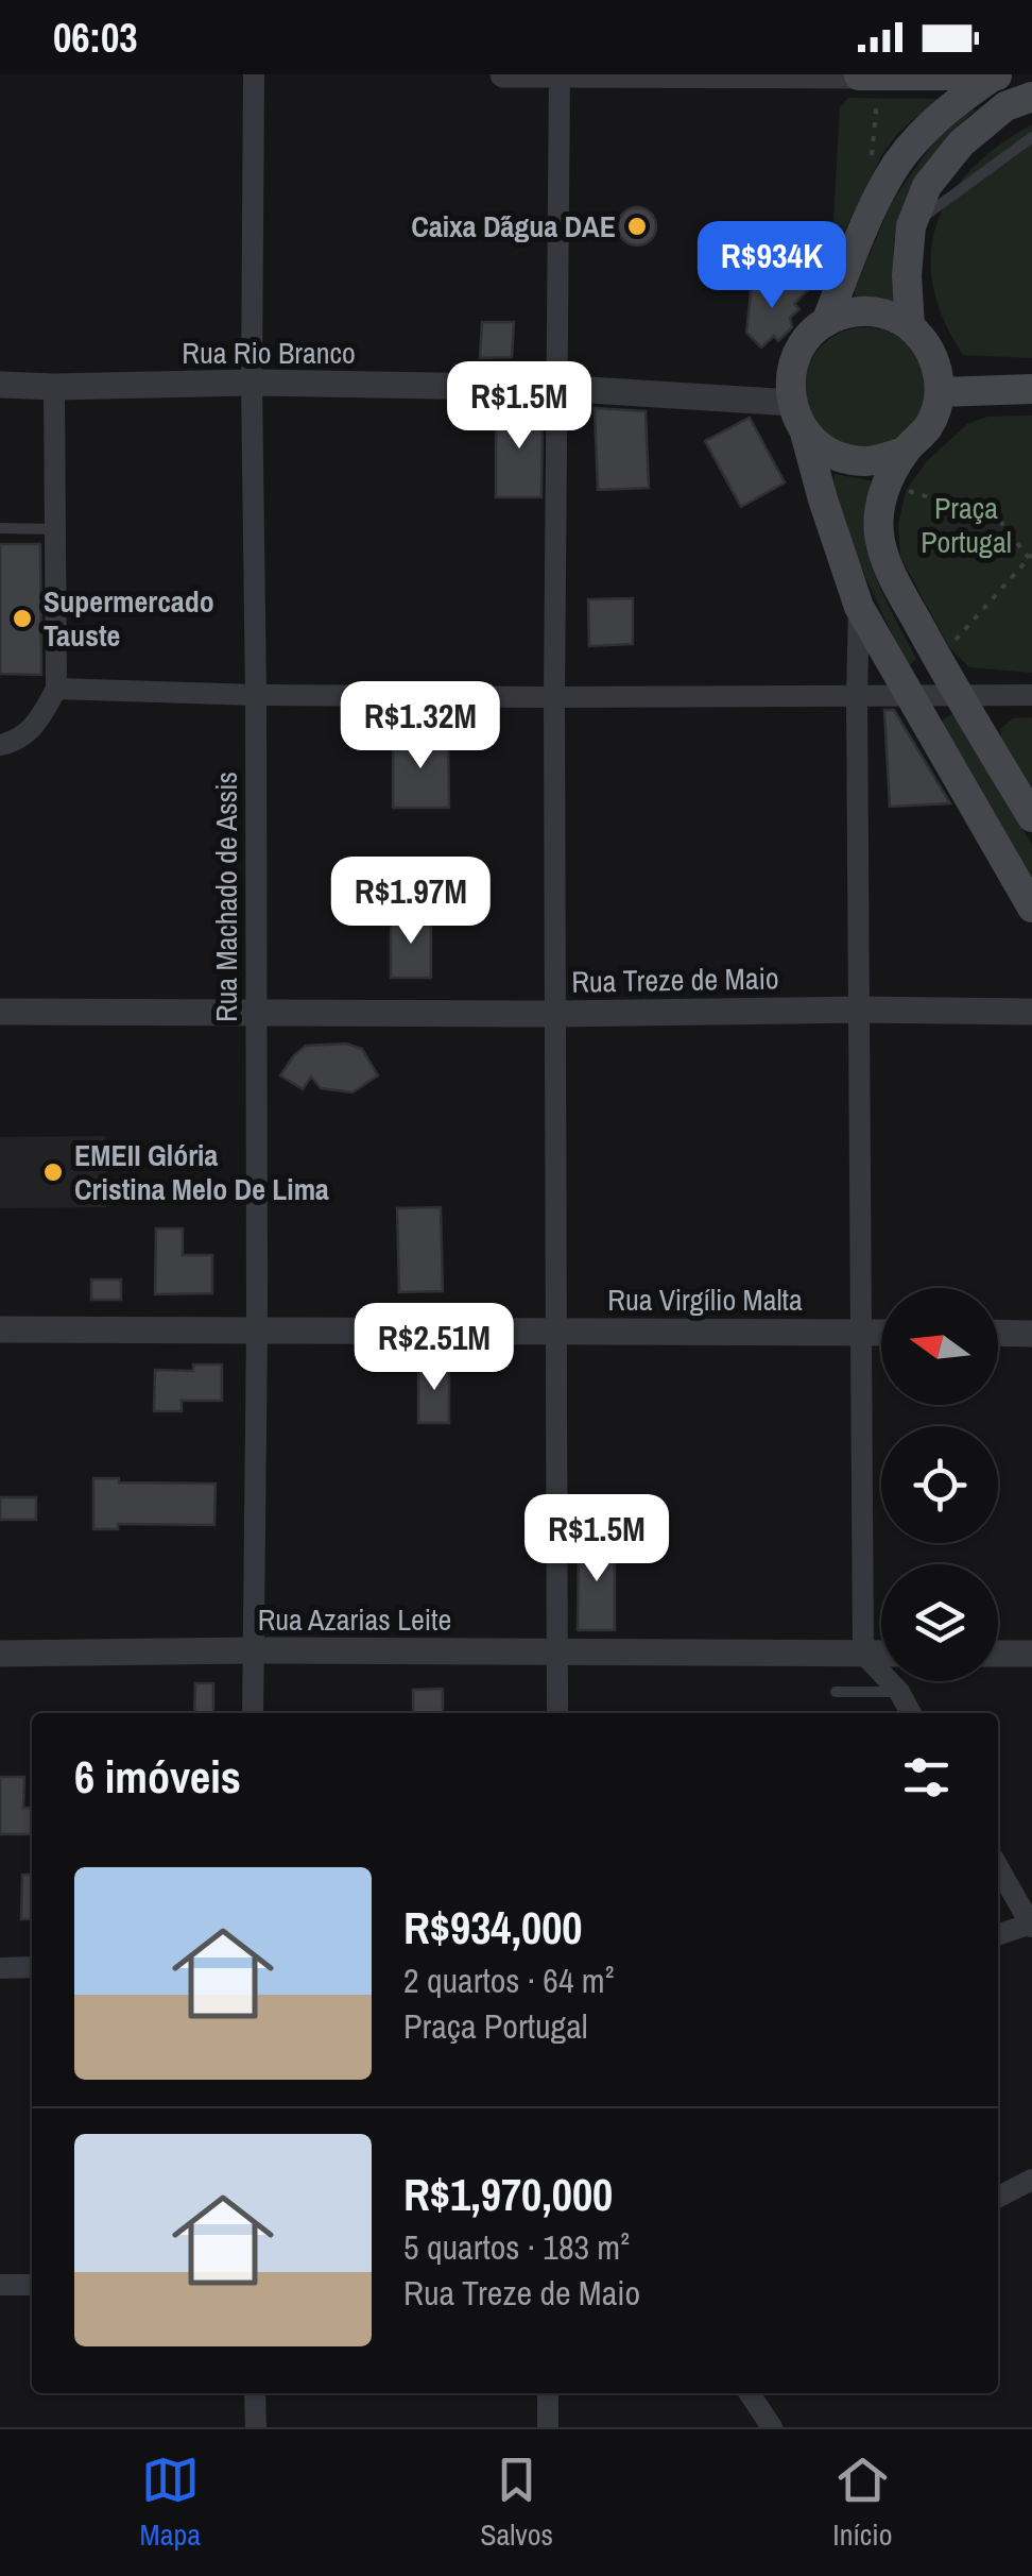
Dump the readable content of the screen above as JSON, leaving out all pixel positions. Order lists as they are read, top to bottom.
{
  "streets": {
    "street": [
      "Rua Rio Branco",
      "Rua Machado de Assis",
      "Rua Treze de Maio",
      "Rua Virgílio Malta",
      "Rua Azarias Leite"
    ]
  },
  "crossings": [
    ["Rua Rio Branco", "Rua Machado de Assis"],
    ["Rua Machado de Assis", "Rua Treze de Maio"],
    ["Rua Machado de Assis", "Rua Virgílio Malta"],
    ["Rua Machado de Assis", "Rua Azarias Leite"]
  ],
  "parks": ["Praça Portugal"],
  "places": ["Caixa D´água DAE", "Supermercado Tauste", "EMEII Glória Cristina Melo De Lima"],
  "north": "left",
  "page": {
    "status": "06:03",
    "price": [
      "R$934K",
      "R$1.5M",
      "R$1.32M",
      "R$1.97M",
      "R$2.51M",
      "R$1.5M"
    ],
    "heading": "6 imóveis",
    "list": [
      {
        "name": "R$934,000",
        "note": "2 quartos · 64 m² · Praça Portugal"
      },
      {
        "name": "R$1,970,000",
        "note": "5 quartos · 183 m² · Rua Treze de Maio"
      }
    ],
    "tabs": ["Mapa", "Salvos", "Início"]
  }
}
